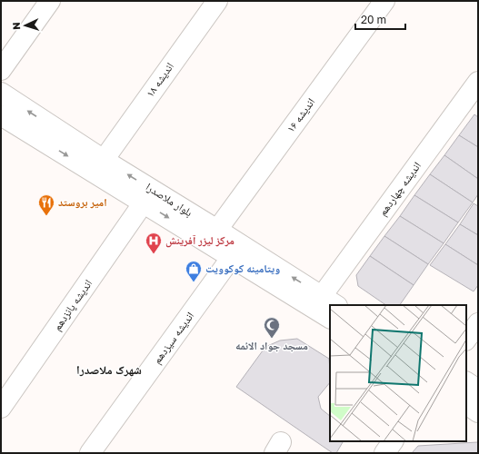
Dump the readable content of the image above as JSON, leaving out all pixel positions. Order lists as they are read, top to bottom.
{
  "streets": {
    "street": [
      "اندیشه ۱۸",
      "اندیشه ۱۶",
      "اندیشه چهاردهم",
      "بلوار ملاصدرا",
      "اندیشه پانزدهم",
      "اندیشه سیزدهم"
    ]
  },
  "crossings": [
    ["اندیشه ۱۸", "بلوار ملاصدرا"],
    ["اندیشه ۱۶", "بلوار ملاصدرا"],
    ["اندیشه چهاردهم", "بلوار ملاصدرا"],
    ["بلوار ملاصدرا", "اندیشه پانزدهم"],
    ["بلوار ملاصدرا", "اندیشه سیزدهم"]
  ],
  "districts": ["شهرک ملاصدرا"],
  "places": {
    "restaurant": ["امیر بروستد"],
    "hospital": ["مرکز لیزر آفرینش"],
    "shop": ["ویتامینه کوکوویت"],
    "mosque": ["مسجد جواد الائمه"]
  },
  "scale_bar": "20 m",
  "north": "left"
}
